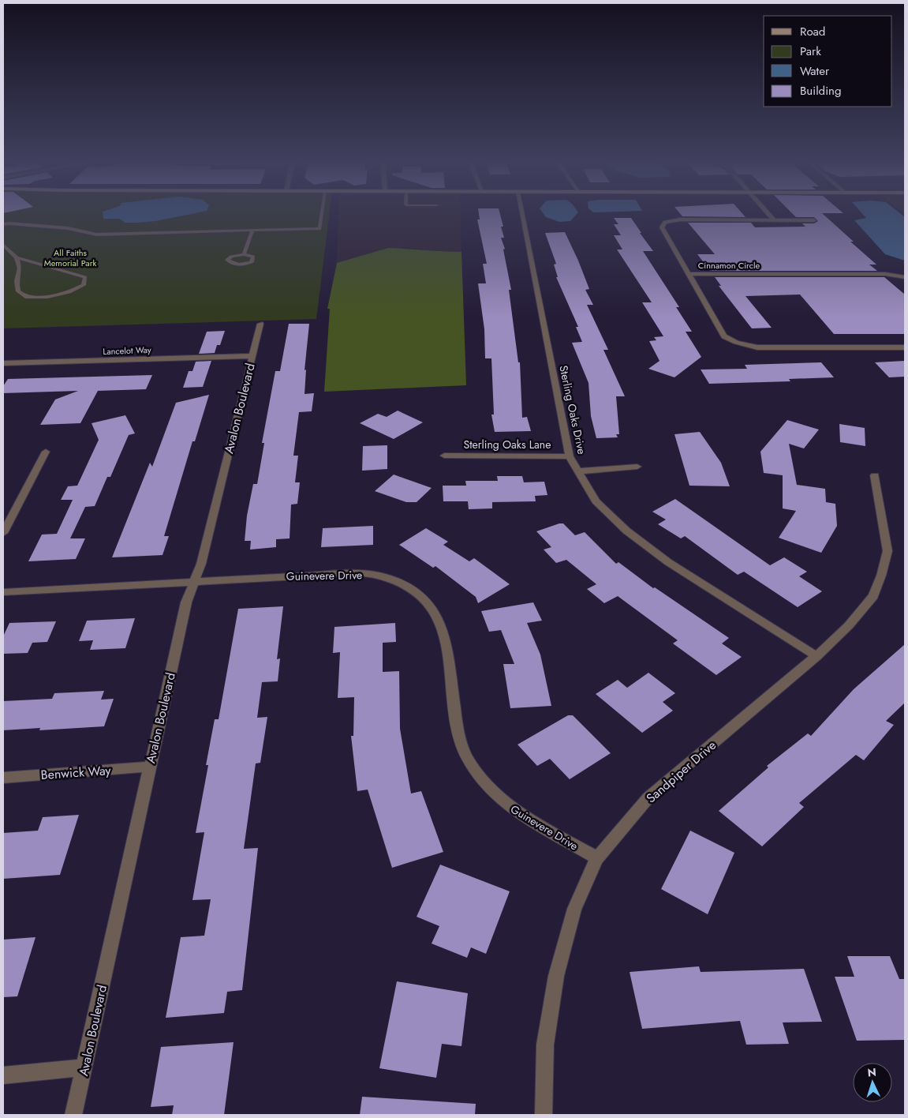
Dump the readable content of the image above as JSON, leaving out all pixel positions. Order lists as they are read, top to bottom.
{
  "streets": {
    "street": [
      "Cinnamon Circle",
      "Lancelot Way",
      "Avalon Boulevard",
      "Sterling Oaks Drive",
      "Sterling Oaks Lane",
      "Guinevere Drive",
      "Sandpiper Drive",
      "Benwick Way"
    ]
  },
  "crossings": [
    ["Lancelot Way", "Avalon Boulevard"],
    ["Avalon Boulevard", "Guinevere Drive"],
    ["Avalon Boulevard", "Benwick Way"],
    ["Sterling Oaks Drive", "Sterling Oaks Lane"],
    ["Sterling Oaks Drive", "Sandpiper Drive"],
    ["Guinevere Drive", "Sandpiper Drive"]
  ],
  "parks": ["All Faiths Memorial Park"],
  "legend": [
    "Road",
    "Park",
    "Water",
    "Building"
  ],
  "north": "top"
}
